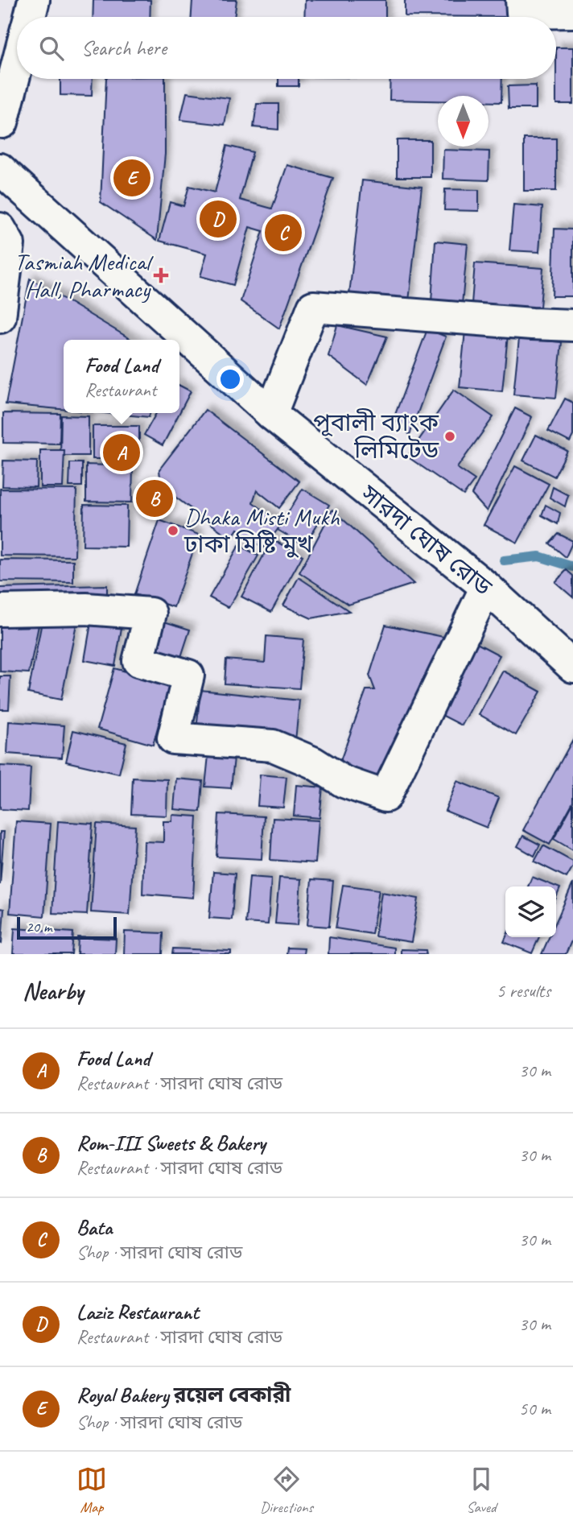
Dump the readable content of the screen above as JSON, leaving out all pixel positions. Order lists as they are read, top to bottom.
{
  "streets": {
    "street": ["সারদা ঘোষ রোড"]
  },
  "places": {
    "health": ["Tasmiah Medical Hall, Pharmacy"],
    "other": ["পূবালী ব্যাংক লিমিটেড", "Dhaka Misti Mukh ঢাকা মিষ্টি মুখ"]
  },
  "scale_bar": "20 m",
  "north": "bottom",
  "page": {
    "search": "Search here",
    "pins": [
      "E",
      "D",
      "C",
      "A",
      "B"
    ],
    "popup": ["Food Land", "Restaurant"],
    "scale": "20 m",
    "heading": ["Nearby", "5 results"],
    "list": [
      {
        "mark": "A",
        "name": "Food Land",
        "note": "Restaurant · সারদা ঘোষ রোড",
        "value": "30 m"
      },
      {
        "mark": "B",
        "name": "Rom-III Sweets & Bakery",
        "note": "Restaurant · সারদা ঘোষ রোড",
        "value": "30 m"
      },
      {
        "mark": "C",
        "name": "Bata",
        "note": "Shop · সারদা ঘোষ রোড",
        "value": "30 m"
      },
      {
        "mark": "D",
        "name": "Laziz Restaurant",
        "note": "Restaurant · সারদা ঘোষ রোড",
        "value": "30 m"
      },
      {
        "mark": "E",
        "name": "Royal Bakery রয়েল বেকারী",
        "note": "Shop · সারদা ঘোষ রোড",
        "value": "50 m"
      }
    ],
    "nav": ["Map", "Directions", "Saved"]
  }
}
